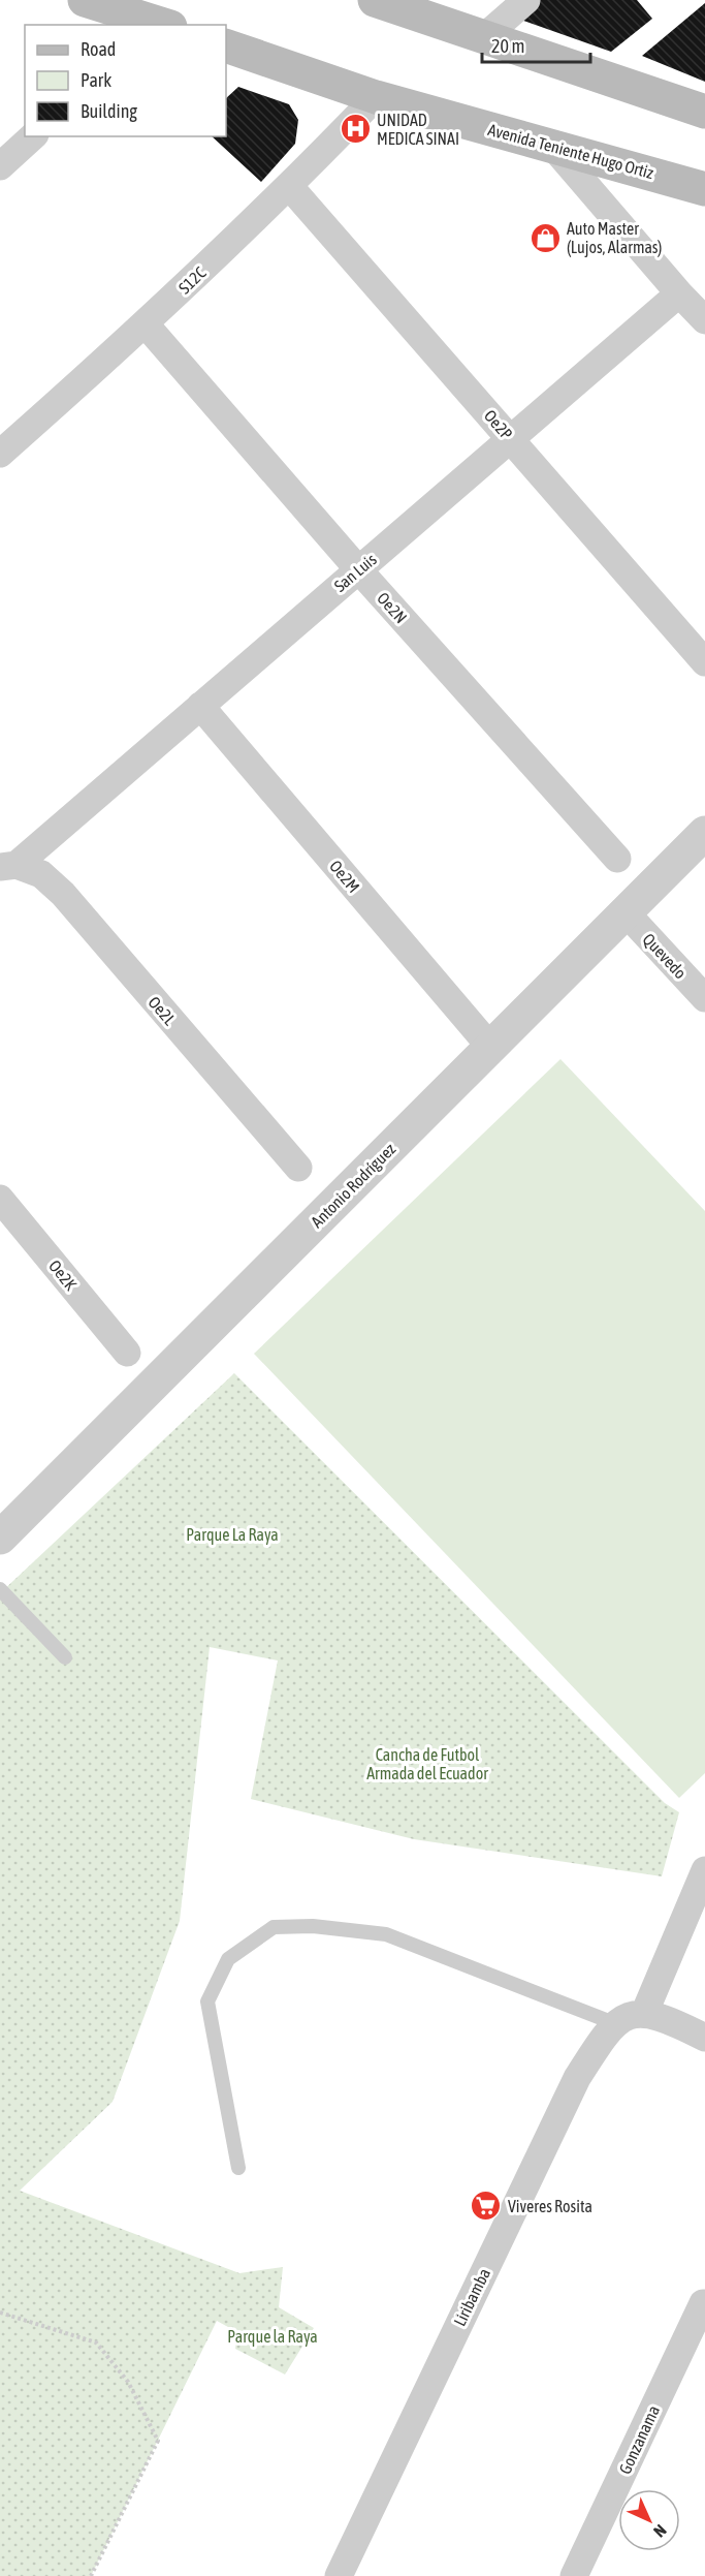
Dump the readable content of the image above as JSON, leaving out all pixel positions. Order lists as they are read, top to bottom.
{
  "streets": {
    "main road": ["Avenida Teniente Hugo Ortiz"],
    "street": [
      "S12C",
      "Oe2P",
      "San Luis",
      "Oe2N",
      "Oe2M",
      "Quevedo",
      "Oe2L",
      "Antonio Rodríguez",
      "Oe2K",
      "Liribamba",
      "Gonzanama"
    ]
  },
  "crossings": [
    ["Avenida Teniente Hugo Ortiz", "S12C"],
    ["S12C", "Oe2P"],
    ["S12C", "Oe2N"],
    ["Oe2P", "San Luis"],
    ["San Luis", "Oe2N"],
    ["San Luis", "Oe2M"],
    ["San Luis", "Oe2L"],
    ["Oe2M", "Antonio Rodríguez"],
    ["Quevedo", "Antonio Rodríguez"]
  ],
  "parks": ["Parque La Raya", "Cancha de Futbol Armada del Ecuador", "Parque la Raya"],
  "places": {
    "hospital": ["UNIDAD MEDICA SINAI"],
    "shop": ["Auto Master (Lujos, Alarmas)"],
    "supermarket": ["Viveres Rosita"]
  },
  "legend": ["Road", "Park", "Building"],
  "scale_bar": "20 m",
  "north": "bottom right"
}
